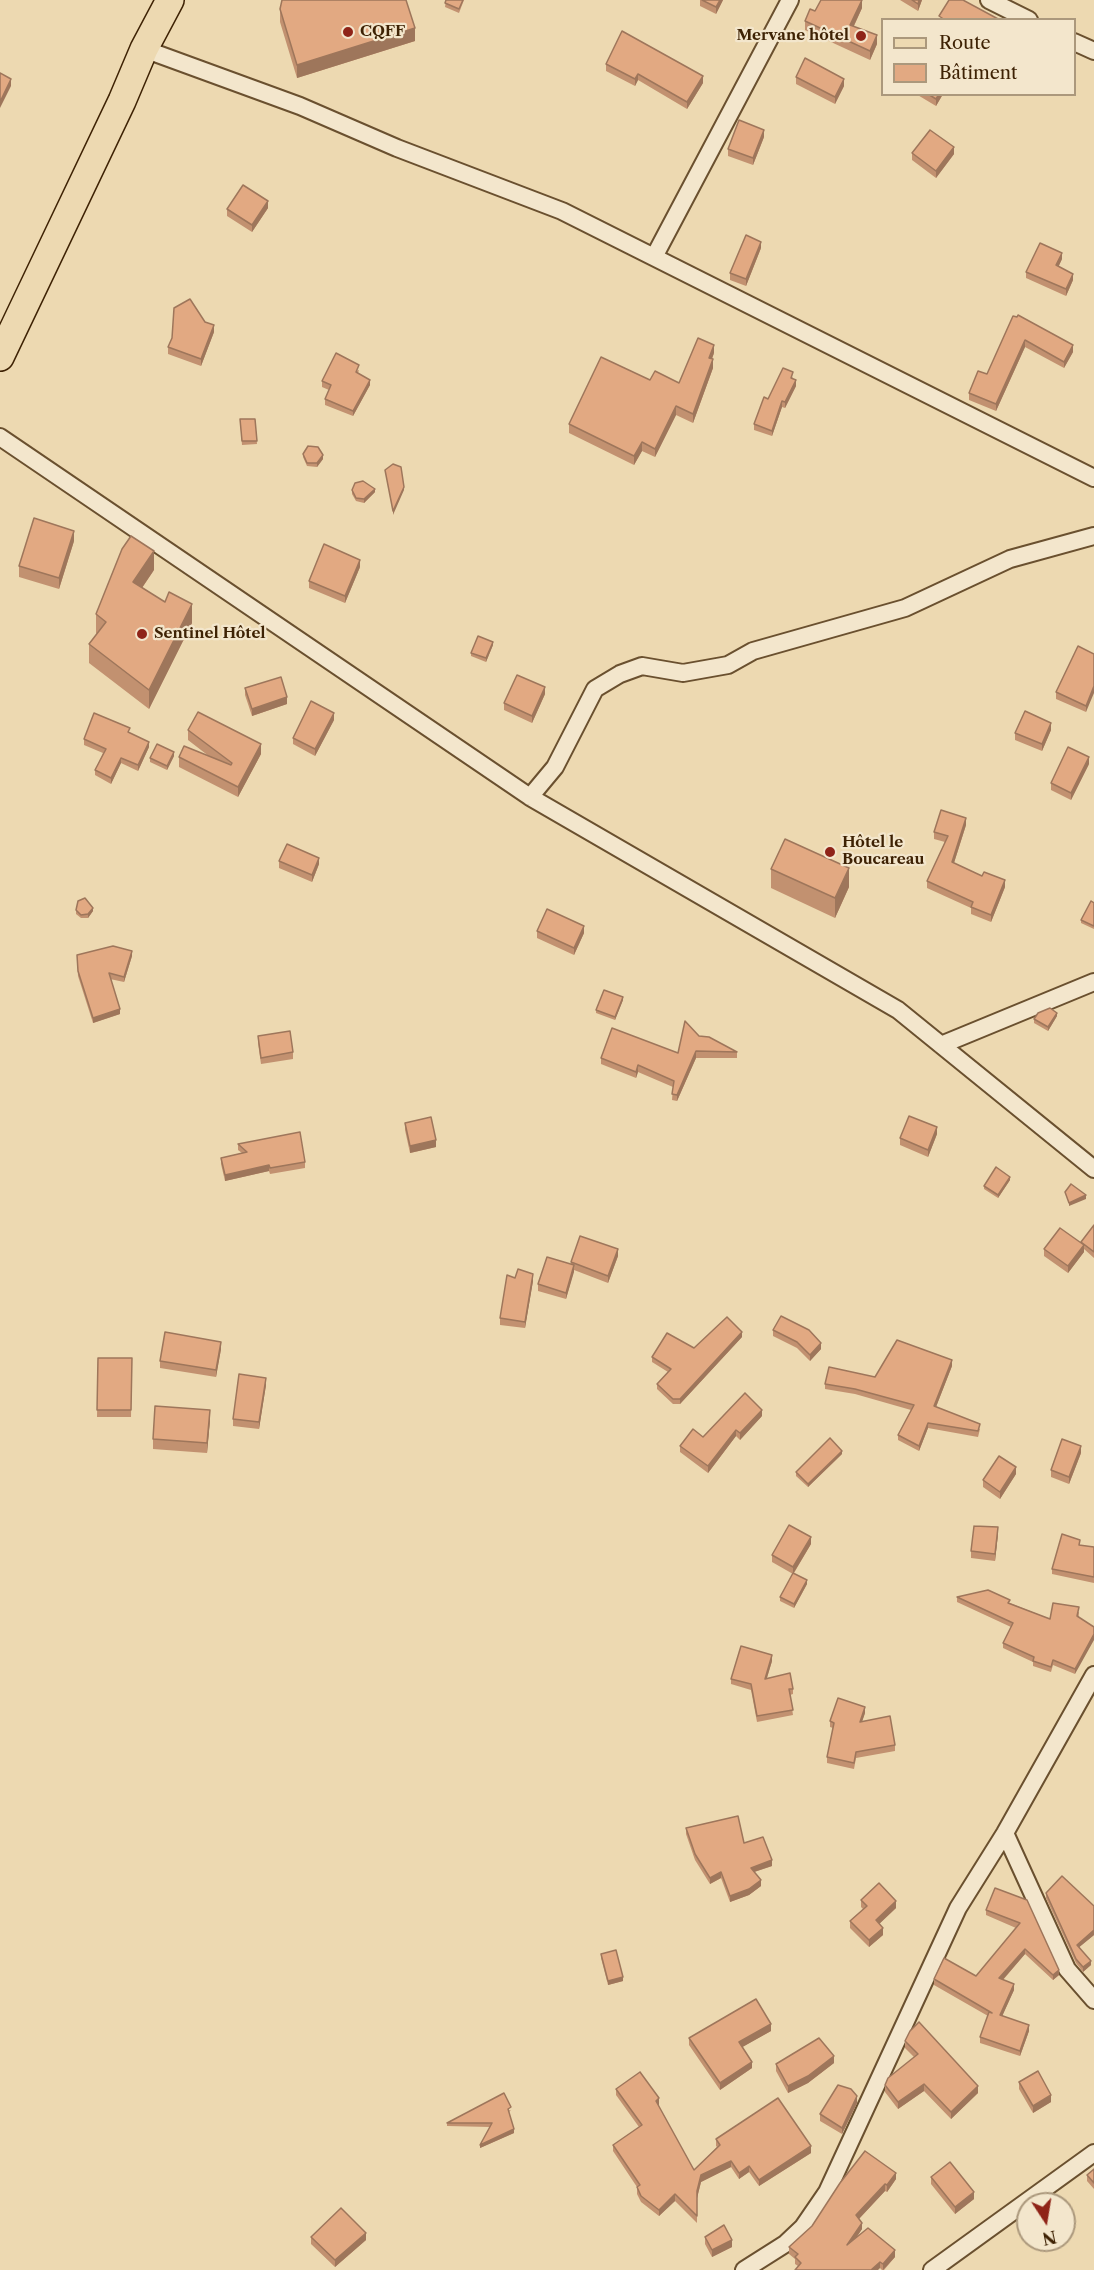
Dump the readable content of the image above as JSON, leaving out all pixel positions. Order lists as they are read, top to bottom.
{
  "places": [
    "CQFF",
    "Mervane hôtel",
    "Sentinel Hôtel",
    "Hôtel le Boucareau"
  ],
  "legend": ["Route", "Bâtiment"],
  "north": "bottom"
}
